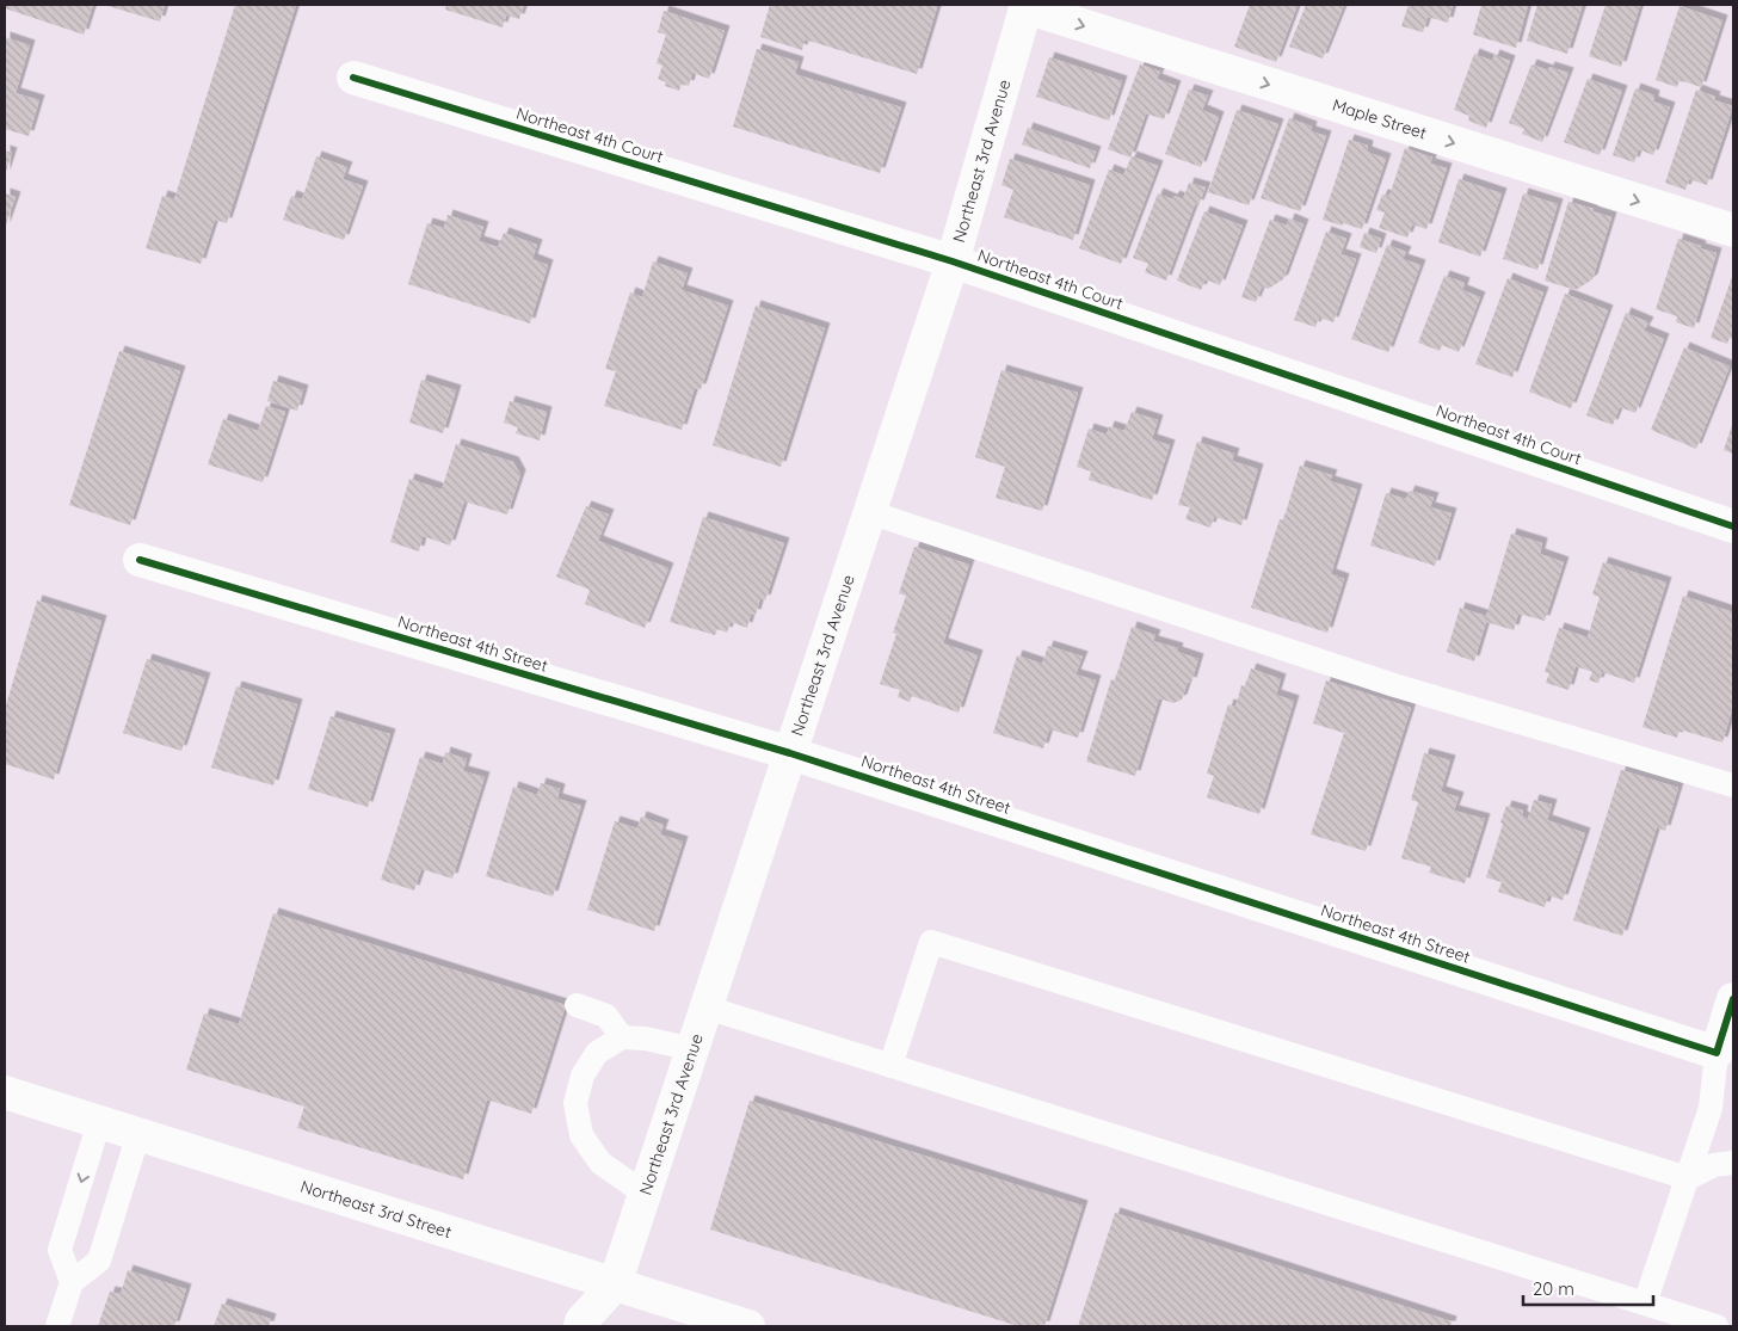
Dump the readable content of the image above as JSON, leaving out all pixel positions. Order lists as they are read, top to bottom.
{
  "streets": {
    "street": [
      "Maple Street",
      "Northeast 4th Court",
      "Northeast 3rd Avenue",
      "Northeast 4th Street",
      "Northeast 3rd Street"
    ]
  },
  "crossings": [
    ["Maple Street", "Northeast 3rd Avenue"],
    ["Northeast 4th Court", "Northeast 3rd Avenue"],
    ["Northeast 3rd Avenue", "Northeast 4th Street"],
    ["Northeast 3rd Avenue", "Northeast 3rd Street"]
  ],
  "one_way": ["Maple Street"],
  "scale_bar": "20 m"
}
